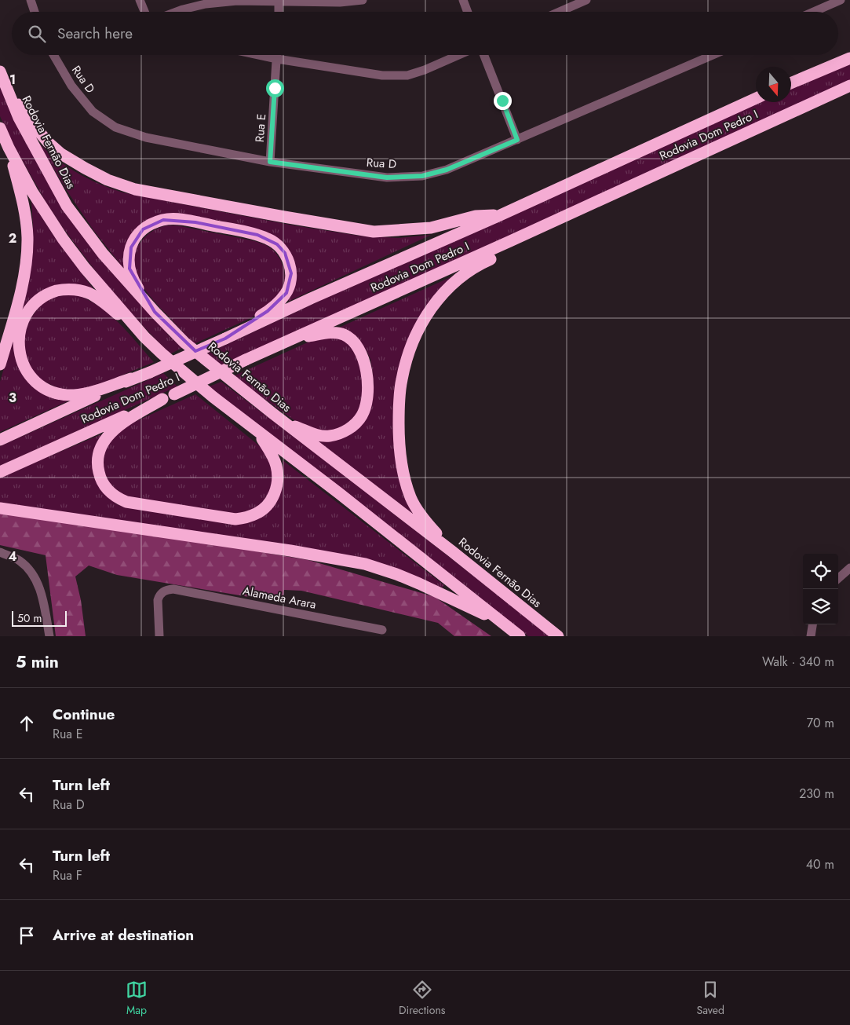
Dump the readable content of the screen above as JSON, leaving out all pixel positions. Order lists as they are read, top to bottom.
{
  "streets": {
    "highway": ["Rodovia Dom Pedro I", "Rodovia Fernão Dias"],
    "street": ["Rua D", "Rua E", "Alameda Arara"]
  },
  "crossings": [
    ["Rua D", "Rua E"]
  ],
  "scale_bar": "50 m",
  "north": "bottom",
  "page": {
    "search": "Search here",
    "scale": "50 m",
    "heading": ["5 min", "Walk · 340 m"],
    "list": [
      ["Continue", "Rua E", "70 m"],
      ["Turn left", "Rua D", "230 m"],
      ["Turn left", "Rua F", "40 m"],
      "Arrive at destination"
    ],
    "nav": ["Map", "Directions", "Saved"]
  },
  "grid": {
    "rows": [
      "1",
      "2",
      "3",
      "4"
    ]
  }
}
